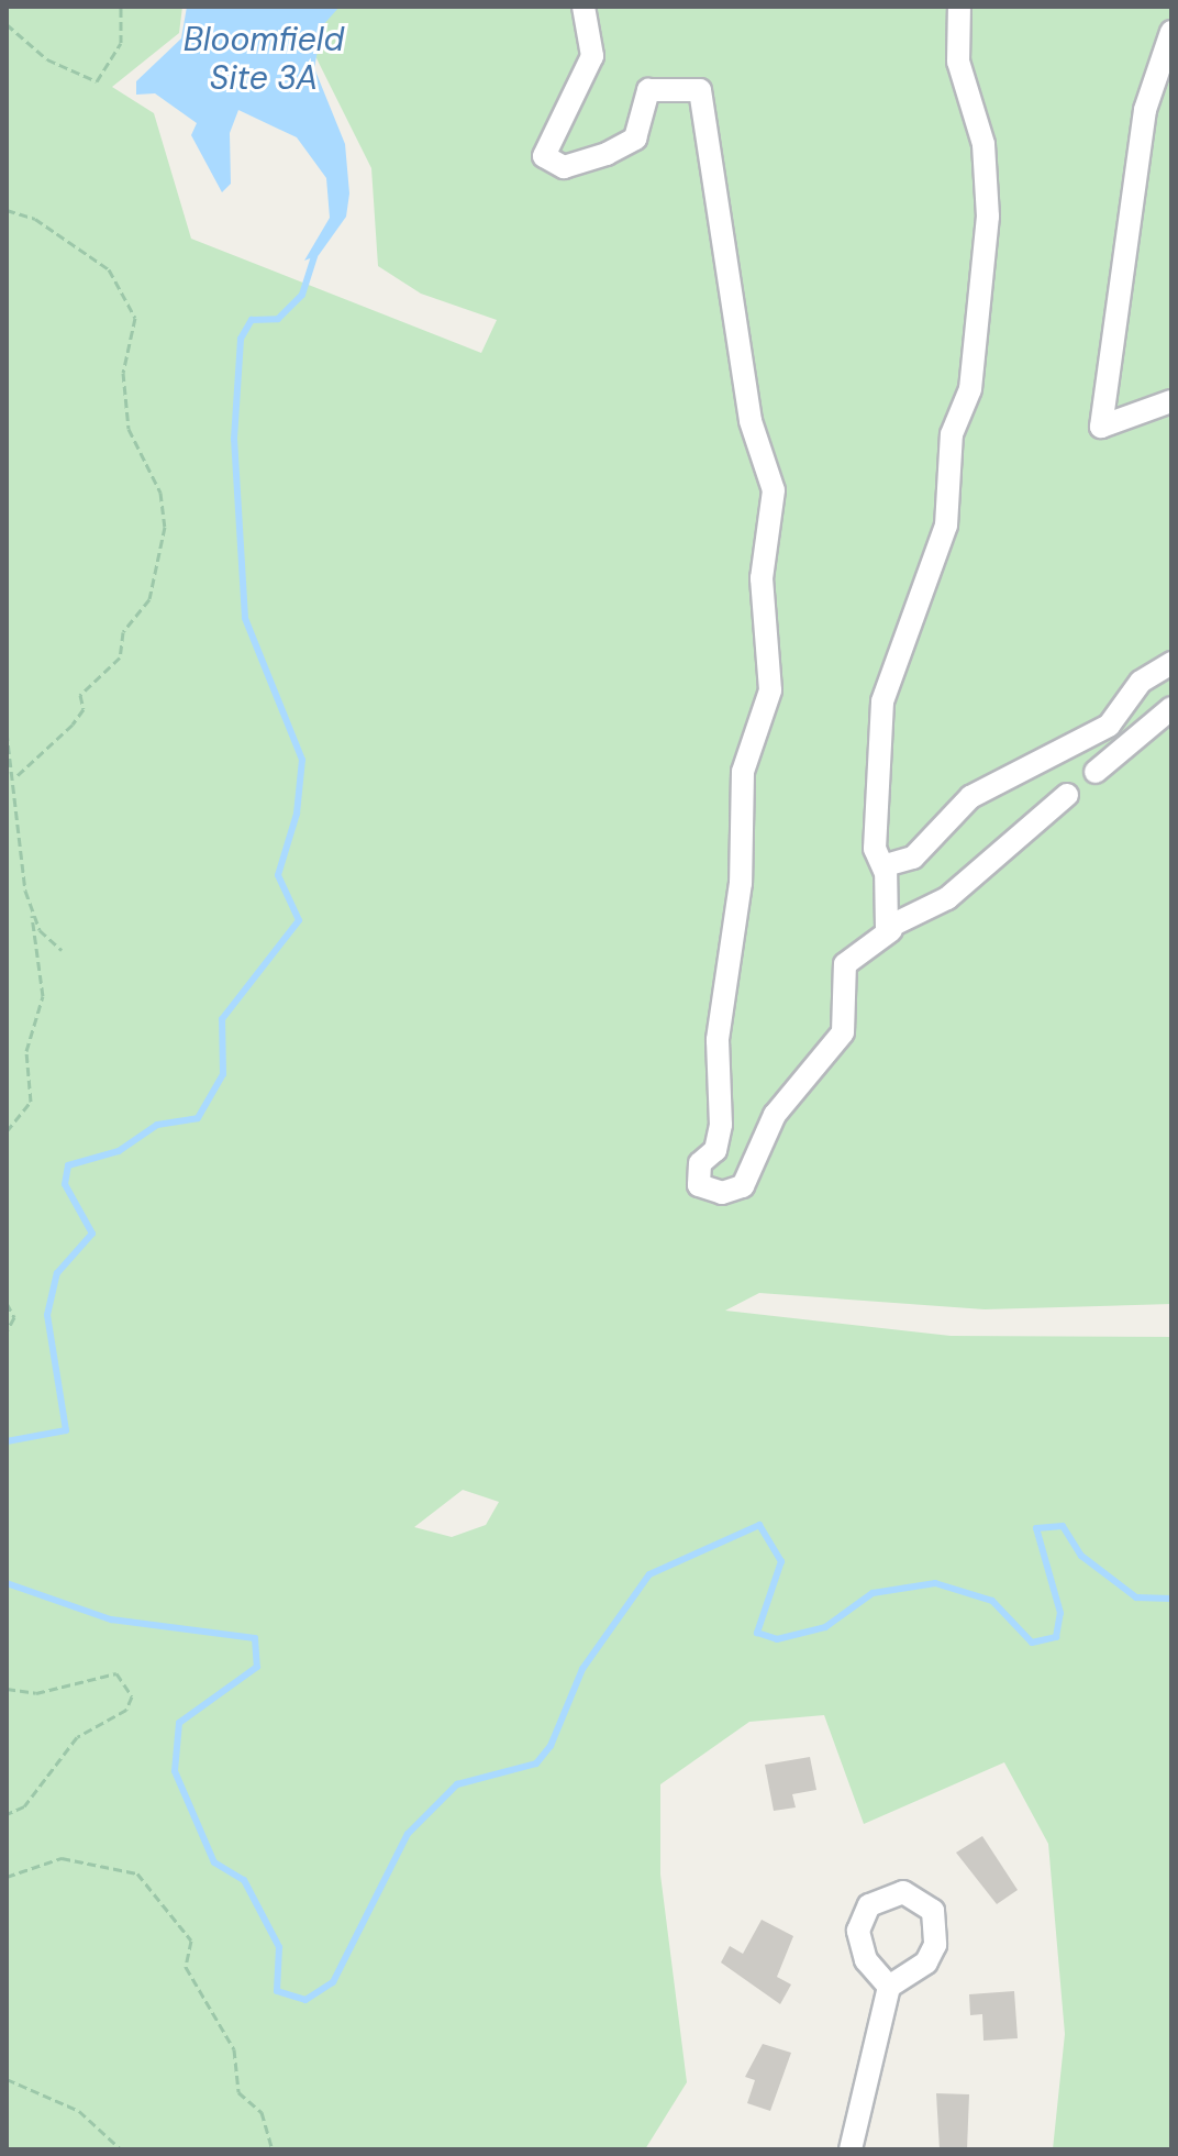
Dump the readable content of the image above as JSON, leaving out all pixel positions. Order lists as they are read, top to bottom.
{
  "water": ["Bloomfield Site 3A"]
}
